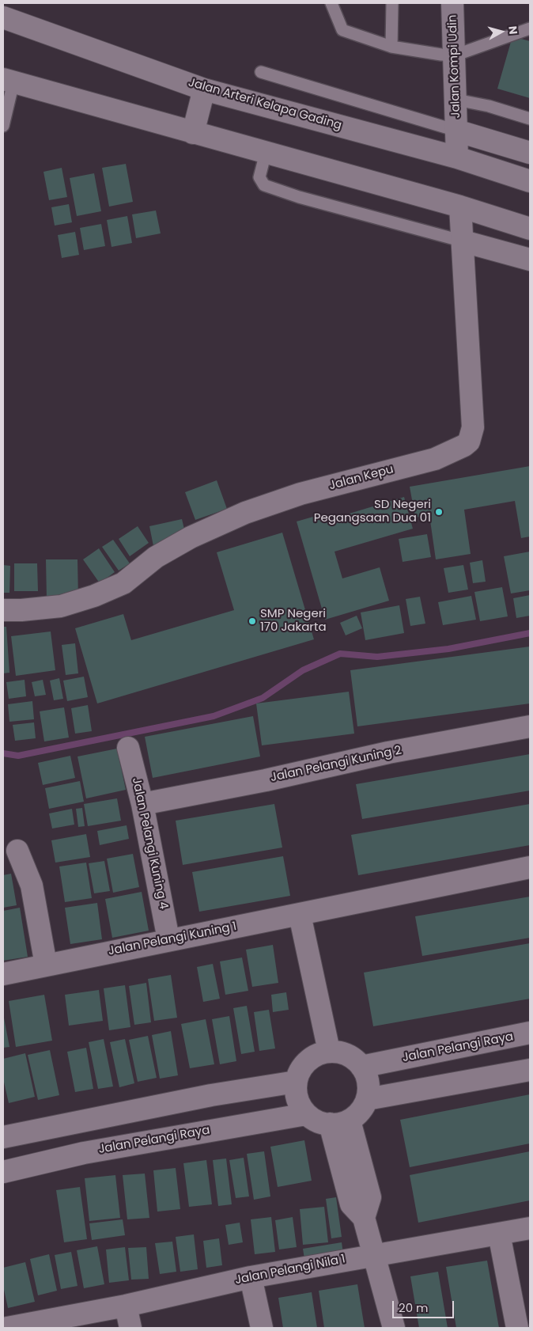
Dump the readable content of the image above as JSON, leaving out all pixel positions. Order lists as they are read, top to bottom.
{
  "streets": {
    "street": [
      "Jalan Kompi Udin",
      "Jalan Arteri Kelapa Gading",
      "Jalan Kepu",
      "Jalan Pelangi Kuning 2",
      "Jalan Pelangi Kuning 4",
      "Jalan Pelangi Kuning 1",
      "Jalan Pelangi Raya",
      "Jalan Pelangi Nila 1"
    ]
  },
  "crossings": [
    ["Jalan Kompi Udin", "Jalan Arteri Kelapa Gading"],
    ["Jalan Pelangi Kuning 2", "Jalan Pelangi Kuning 4"],
    ["Jalan Pelangi Kuning 4", "Jalan Pelangi Kuning 1"]
  ],
  "places": ["SD Negeri Pegangsaan Dua 01", "SMP Negeri 170 Jakarta"],
  "scale_bar": "20 m",
  "north": "right"
}
